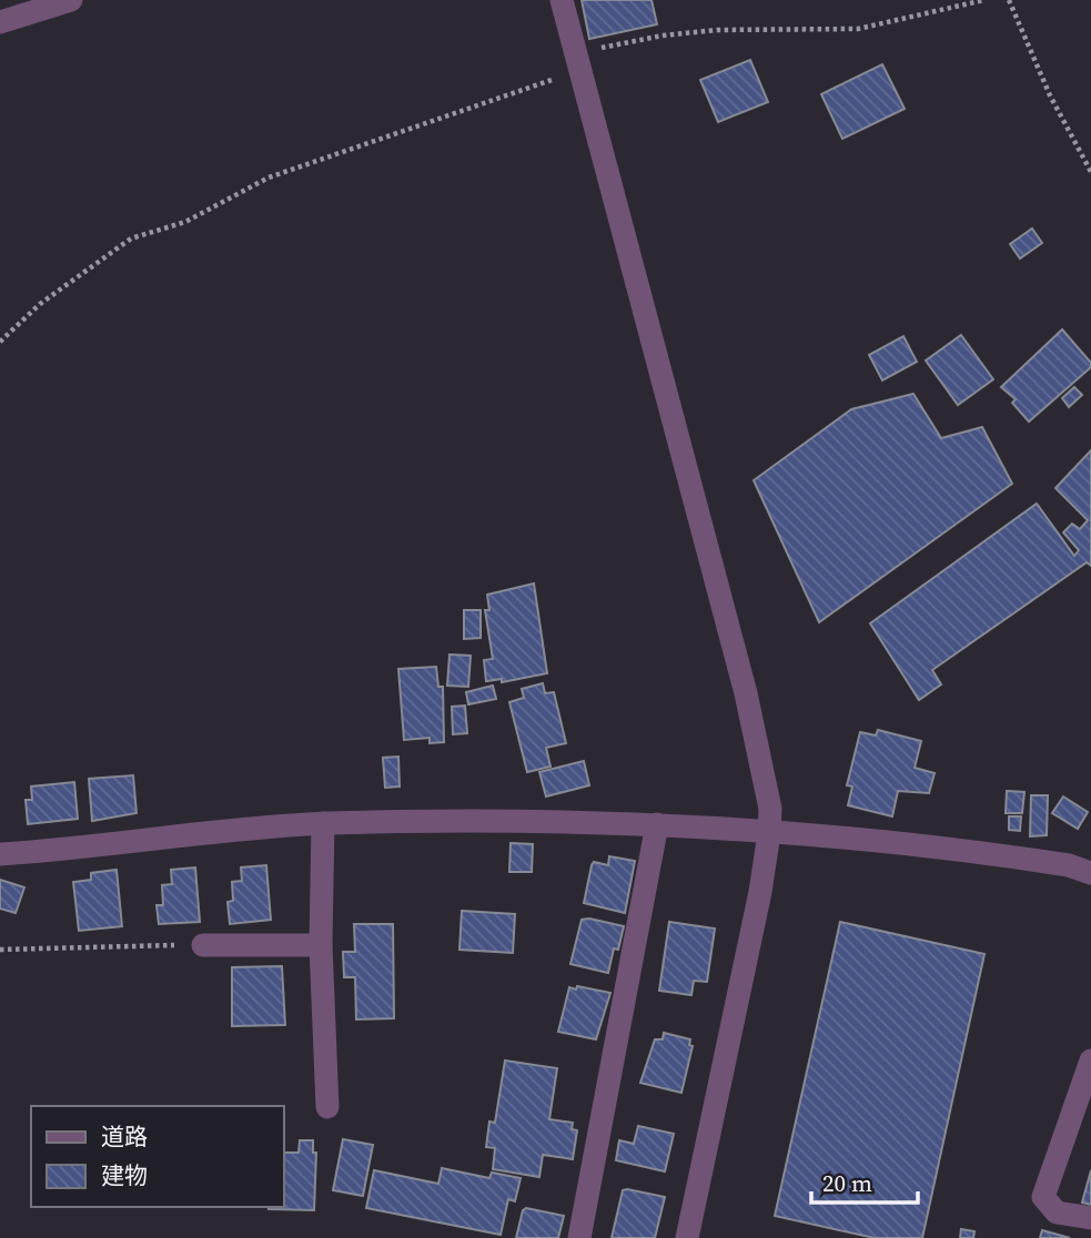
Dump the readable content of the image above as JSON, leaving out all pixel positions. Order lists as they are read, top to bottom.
{
  "legend": ["道路", "建物"],
  "scale_bar": "20 m"
}
